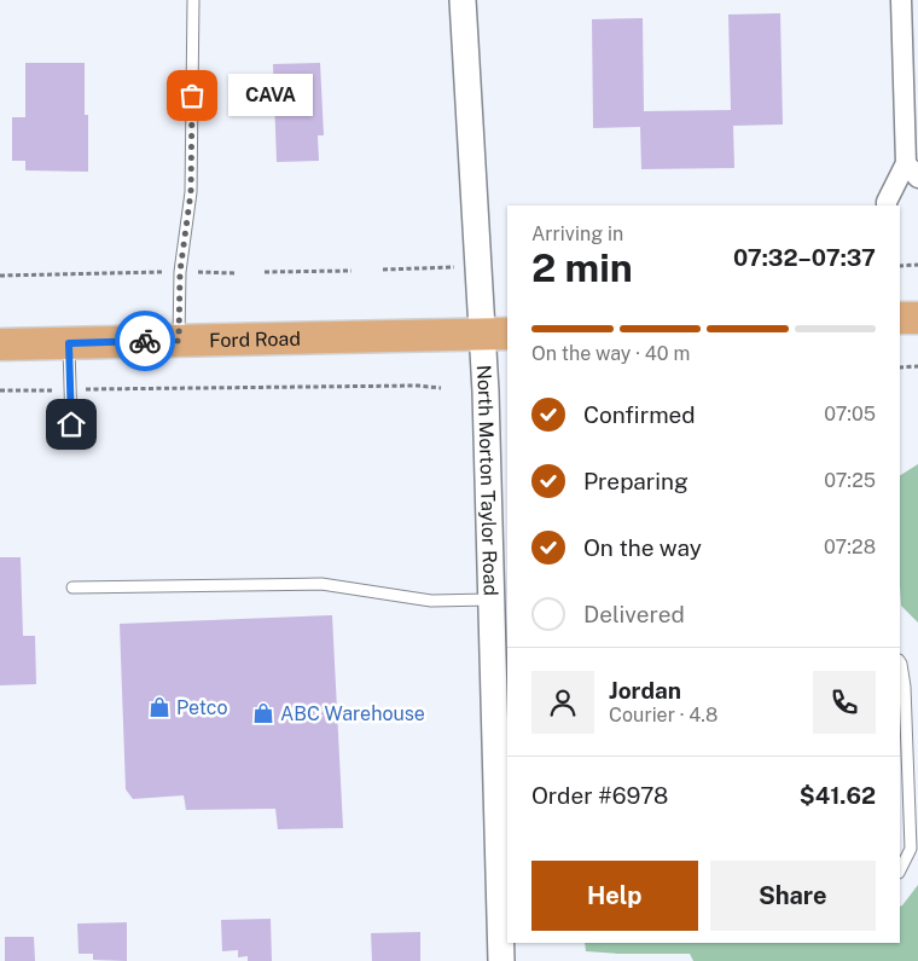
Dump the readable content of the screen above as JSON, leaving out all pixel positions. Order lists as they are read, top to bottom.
{
  "streets": {
    "main road": ["Ford Road"],
    "street": ["North Morton Taylor Road"]
  },
  "crossings": [
    ["Ford Road", "North Morton Taylor Road"]
  ],
  "places": {
    "other": ["CAVA"],
    "shop": ["Petco", "ABC Warehouse"]
  },
  "page": {
    "bubble": "CAVA",
    "heading": ["2 min", "Arriving in", "07:32–07:37"],
    "panel": [
      "Jordan",
      "Courier · 4.8",
      "Order #6978",
      "$41.62"
    ],
    "bar": "On the way · 40 m",
    "list": [
      ["Confirmed", "07:05"],
      ["Preparing", "07:25"],
      ["On the way", "07:28"],
      "Delivered"
    ],
    "buttons": ["Help", "Share"]
  }
}
